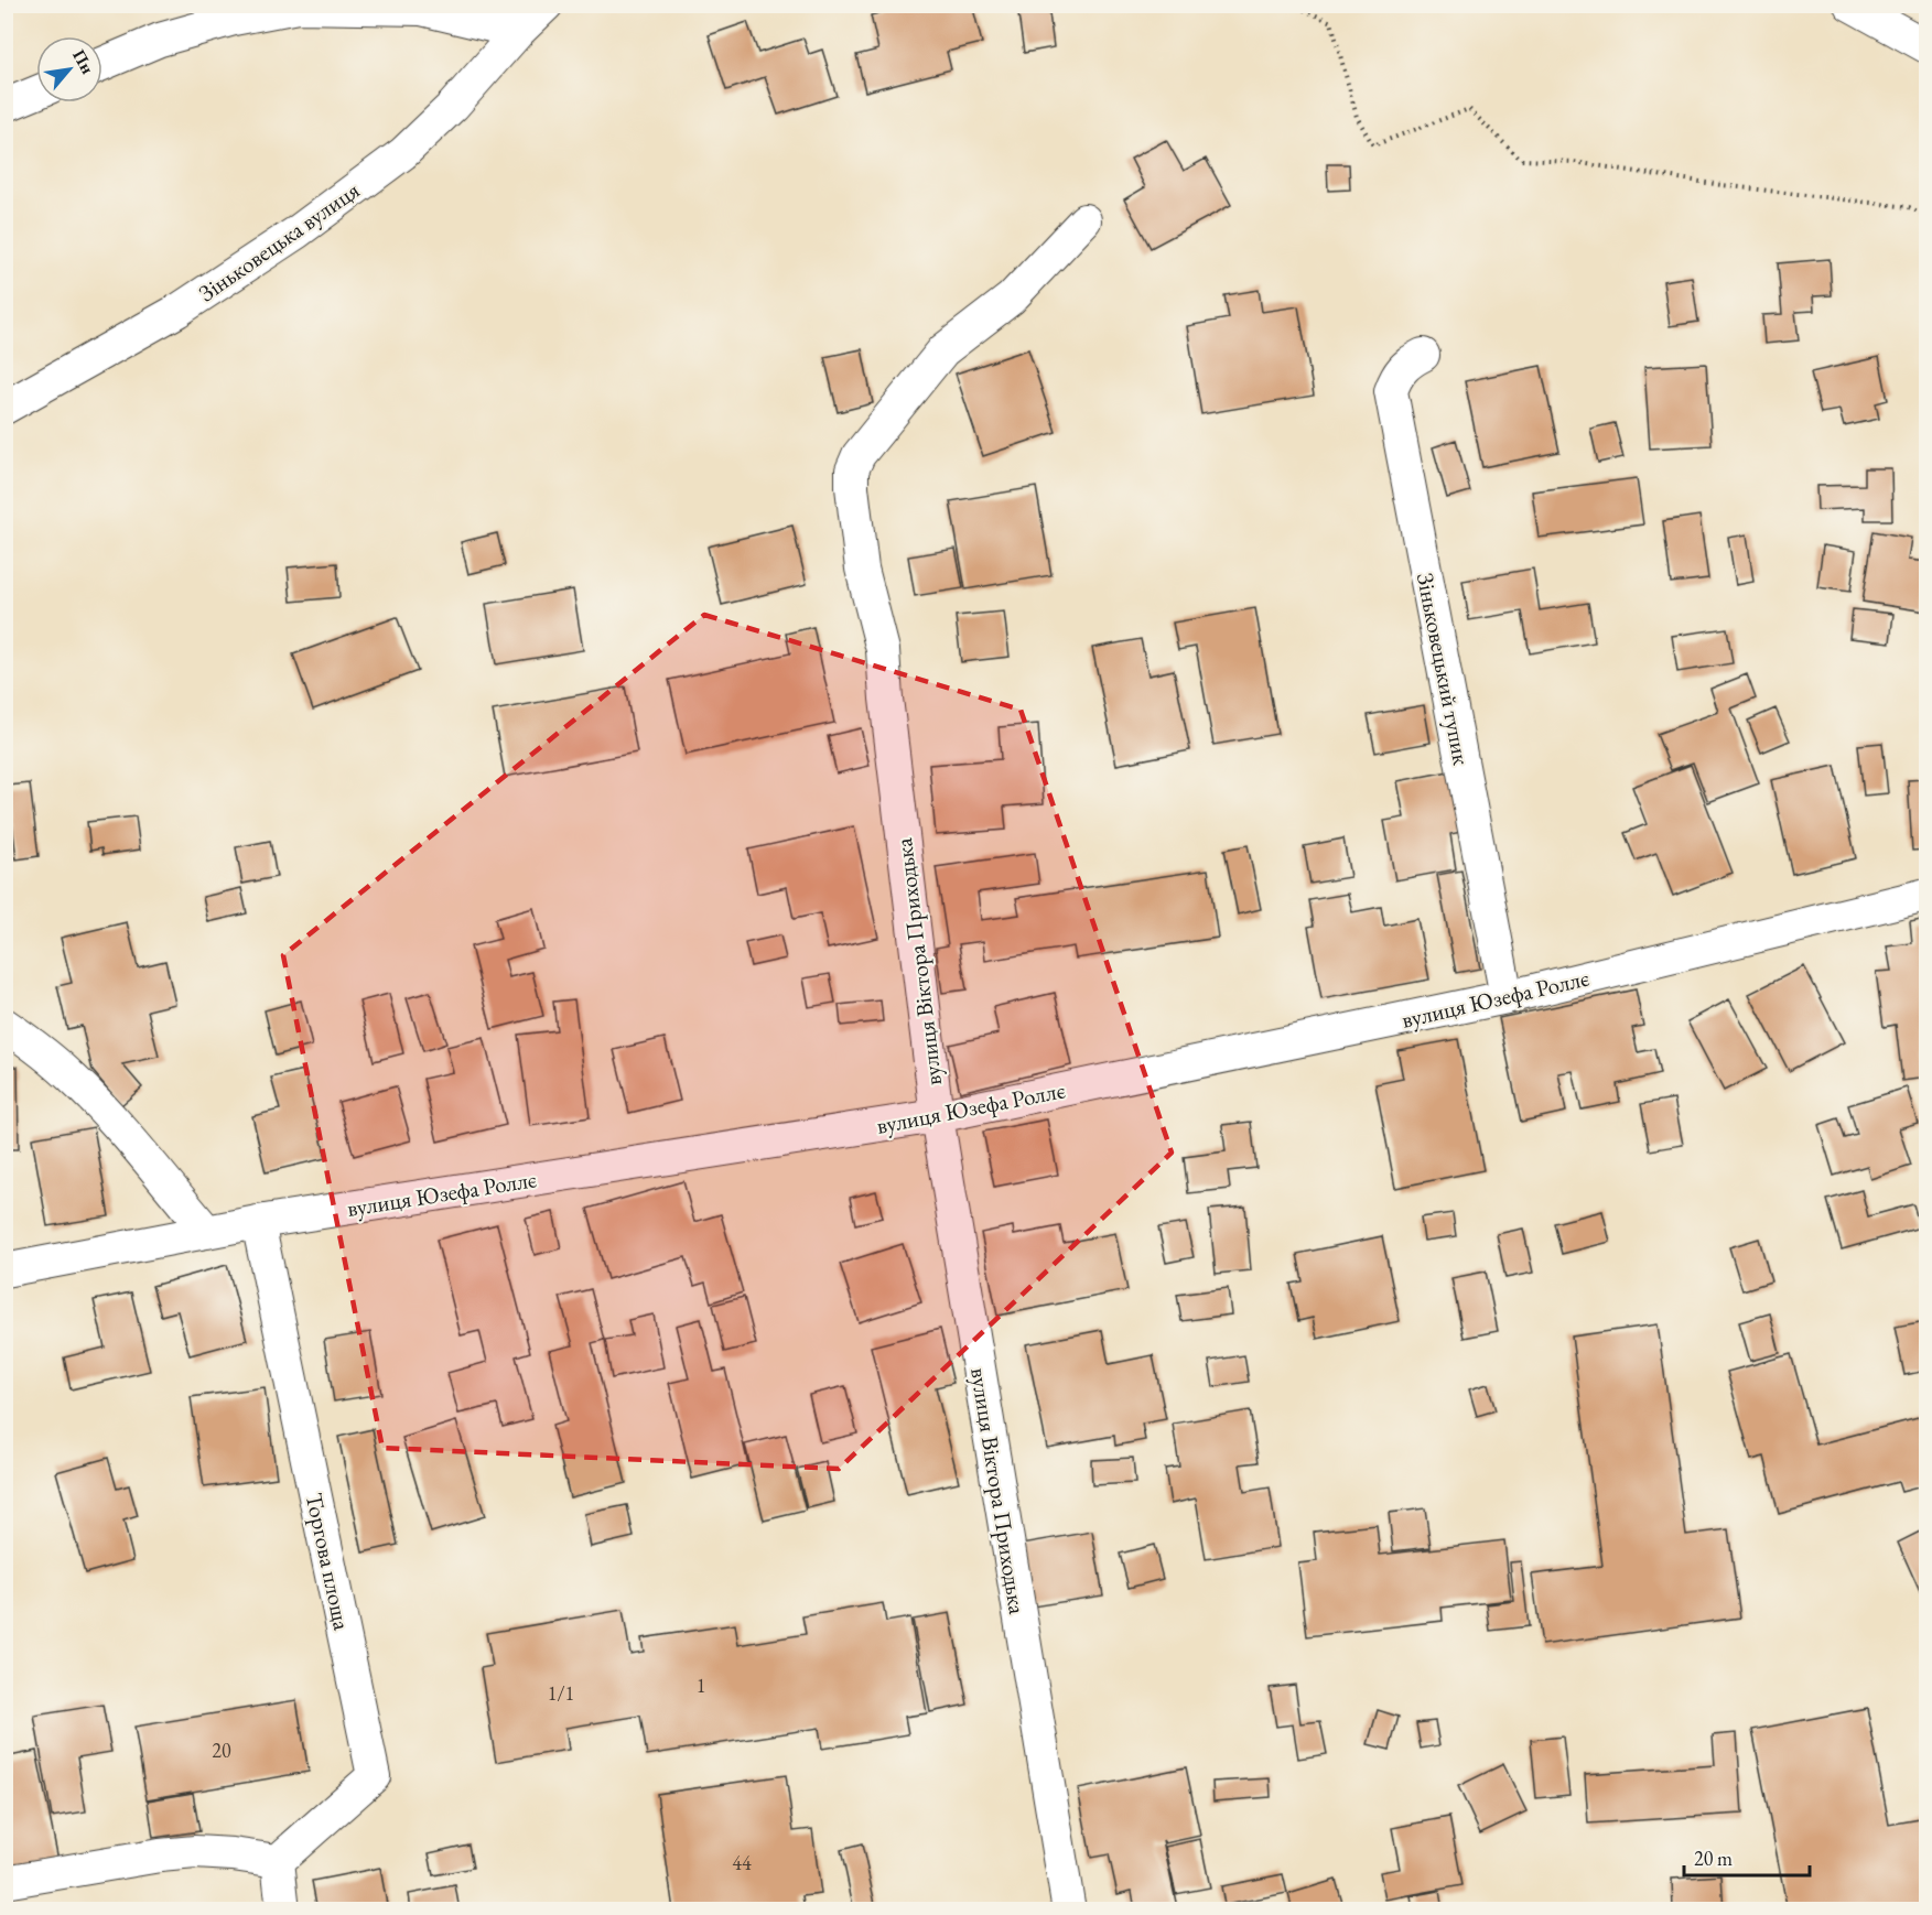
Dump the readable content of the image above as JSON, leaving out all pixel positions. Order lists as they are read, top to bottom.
{
  "streets": {
    "street": [
      "Зіньковецька вулиця",
      "Зіньковецький тупик",
      "вулиця Віктора Приходька",
      "вулиця Юзефа Роллє",
      "Торгова площа"
    ]
  },
  "crossings": [
    ["Зіньковецький тупик", "вулиця Юзефа Роллє"],
    ["вулиця Віктора Приходька", "вулиця Юзефа Роллє"],
    ["вулиця Юзефа Роллє", "Торгова площа"]
  ],
  "house_numbers": [
    "1",
    "1/1",
    "20",
    "44"
  ],
  "scale_bar": "20 m",
  "north": "top right"
}
